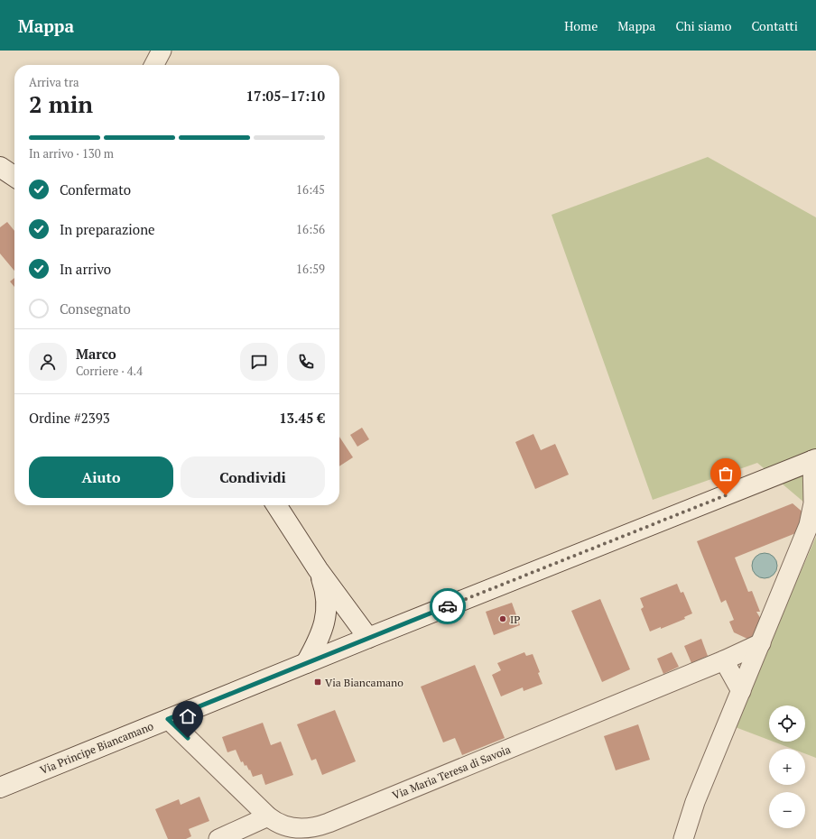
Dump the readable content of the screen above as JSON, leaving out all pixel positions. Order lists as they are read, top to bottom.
{
  "streets": {
    "street": ["Via Principe Biancamano", "Via Maria Teresa di Savoia"]
  },
  "crossings": [
    ["Via Principe Biancamano", "Via Maria Teresa di Savoia"]
  ],
  "places": {
    "other": ["IP"],
    "transit": ["Via Biancamano"]
  },
  "page": {
    "header": "Mappa",
    "nav": [
      "Home",
      "Mappa",
      "Chi siamo",
      "Contatti"
    ],
    "heading": ["2 min", "Arriva tra", "17:05–17:10"],
    "panel": [
      "Marco",
      "Corriere · 4.4",
      "Ordine #2393",
      "13.45 €"
    ],
    "bar": "In arrivo · 130 m",
    "list": [
      ["Confermato", "16:45"],
      ["In preparazione", "16:56"],
      ["In arrivo", "16:59"],
      "Consegnato"
    ],
    "buttons": ["Aiuto", "Condividi"],
    "map_buttons": ["+", "−"]
  }
}
